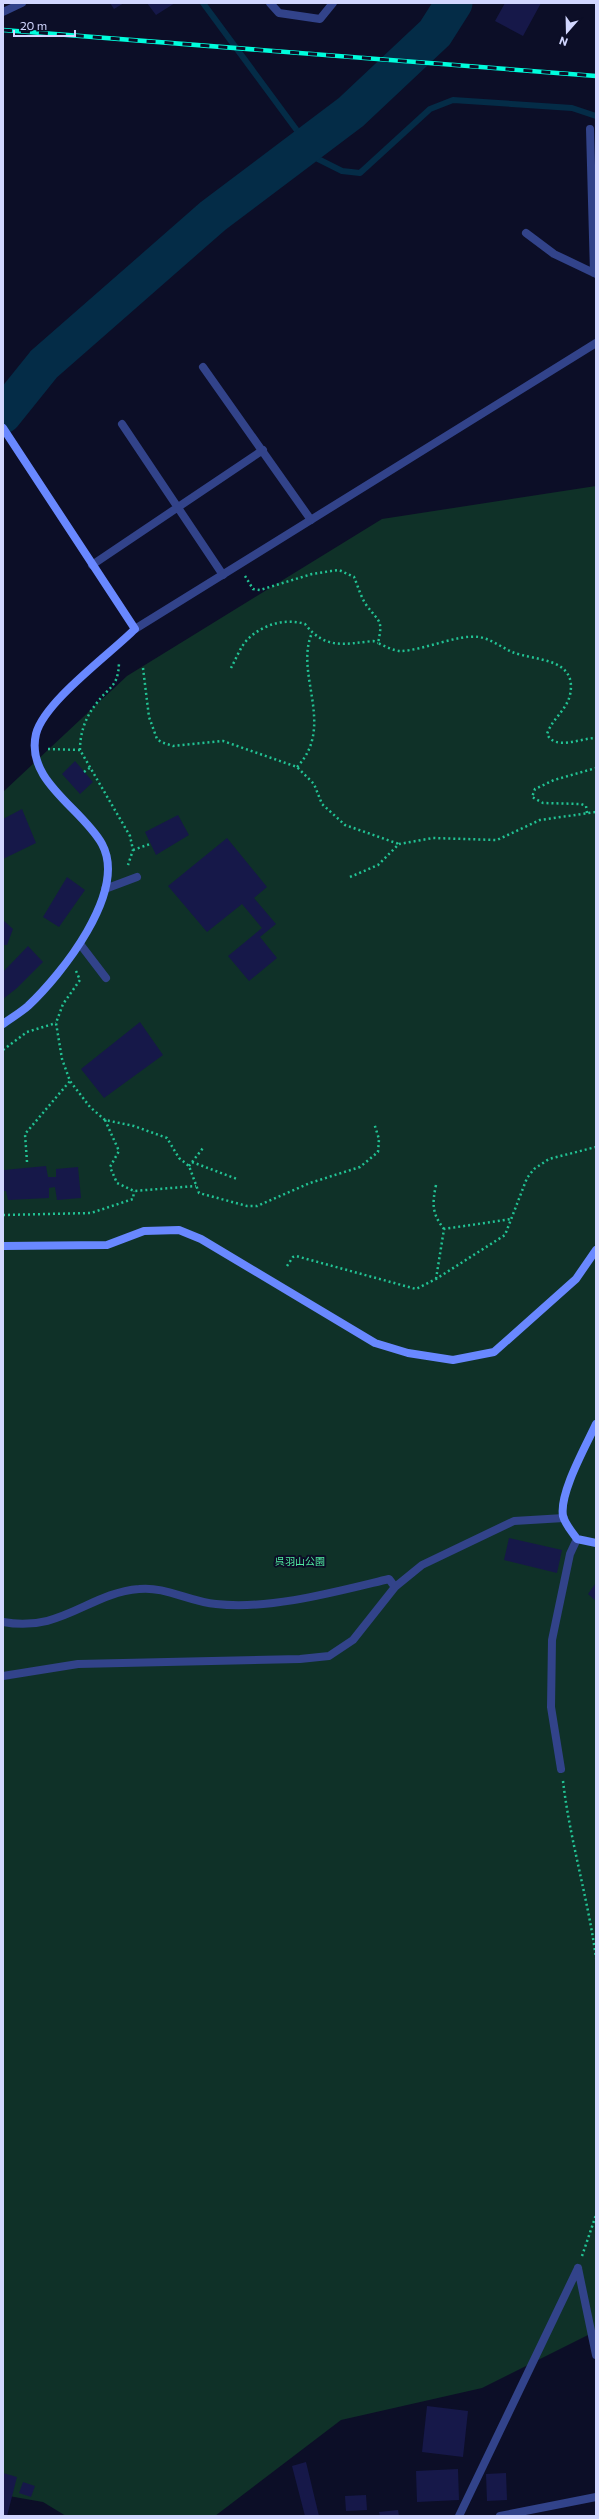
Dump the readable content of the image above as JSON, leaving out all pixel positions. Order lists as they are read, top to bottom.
{
  "parks": ["呉羽山公園"],
  "scale_bar": "20 m",
  "north": "bottom"
}
